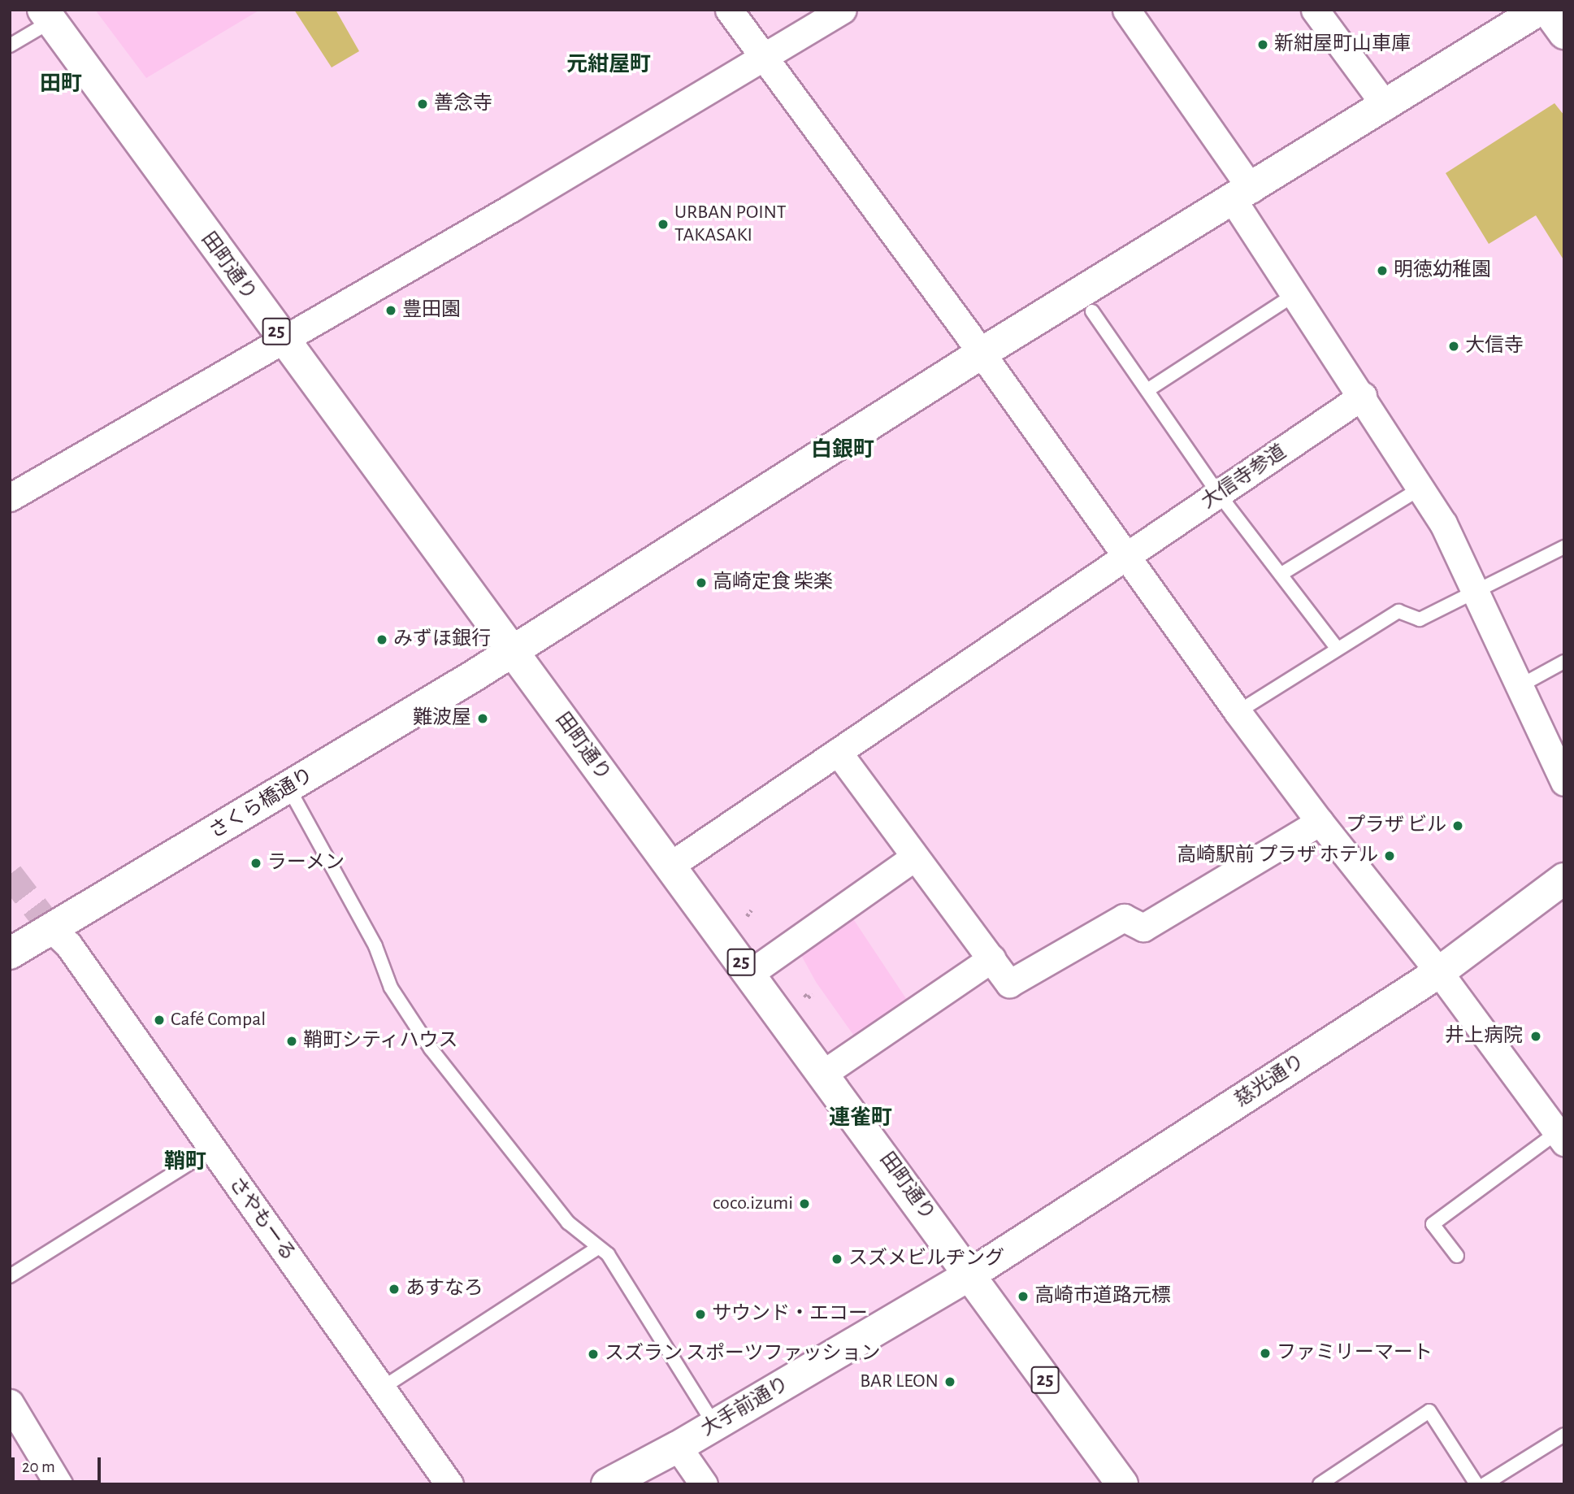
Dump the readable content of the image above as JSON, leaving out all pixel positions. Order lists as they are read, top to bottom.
{
  "streets": {
    "street": [
      "田町通り",
      "25",
      "大信寺参道",
      "さくら橋通り",
      "慈光通り",
      "さやもーる",
      "大手前通り"
    ]
  },
  "crossings": [
    ["田町通り", "大信寺参道"],
    ["田町通り", "さくら橋通り"],
    ["田町通り", "慈光通り"],
    ["田町通り", "大手前通り"],
    ["さくら橋通り", "さやもーる"],
    ["慈光通り", "大手前通り"]
  ],
  "districts": [
    "元紺屋町",
    "田町",
    "白銀町",
    "連雀町",
    "鞘町"
  ],
  "places": [
    "新紺屋町山車庫",
    "善念寺",
    "URBAN POINT TAKASAKI",
    "明徳幼稚園",
    "豊田園",
    "大信寺",
    "高崎定食 柴楽",
    "みずほ銀行",
    "難波屋",
    "プラザ ビル",
    "高崎駅前 プラザ ホテル",
    "ラーメン",
    "Café Compal",
    "井上病院",
    "鞘町シティハウス",
    "coco.izumi",
    "スズメビルヂング",
    "あすなろ",
    "高崎市道路元標",
    "サウンド・エコー",
    "ファミリーマート",
    "スズラン スポーツファッション",
    "BAR LEON"
  ],
  "scale_bar": "20 m"
}
